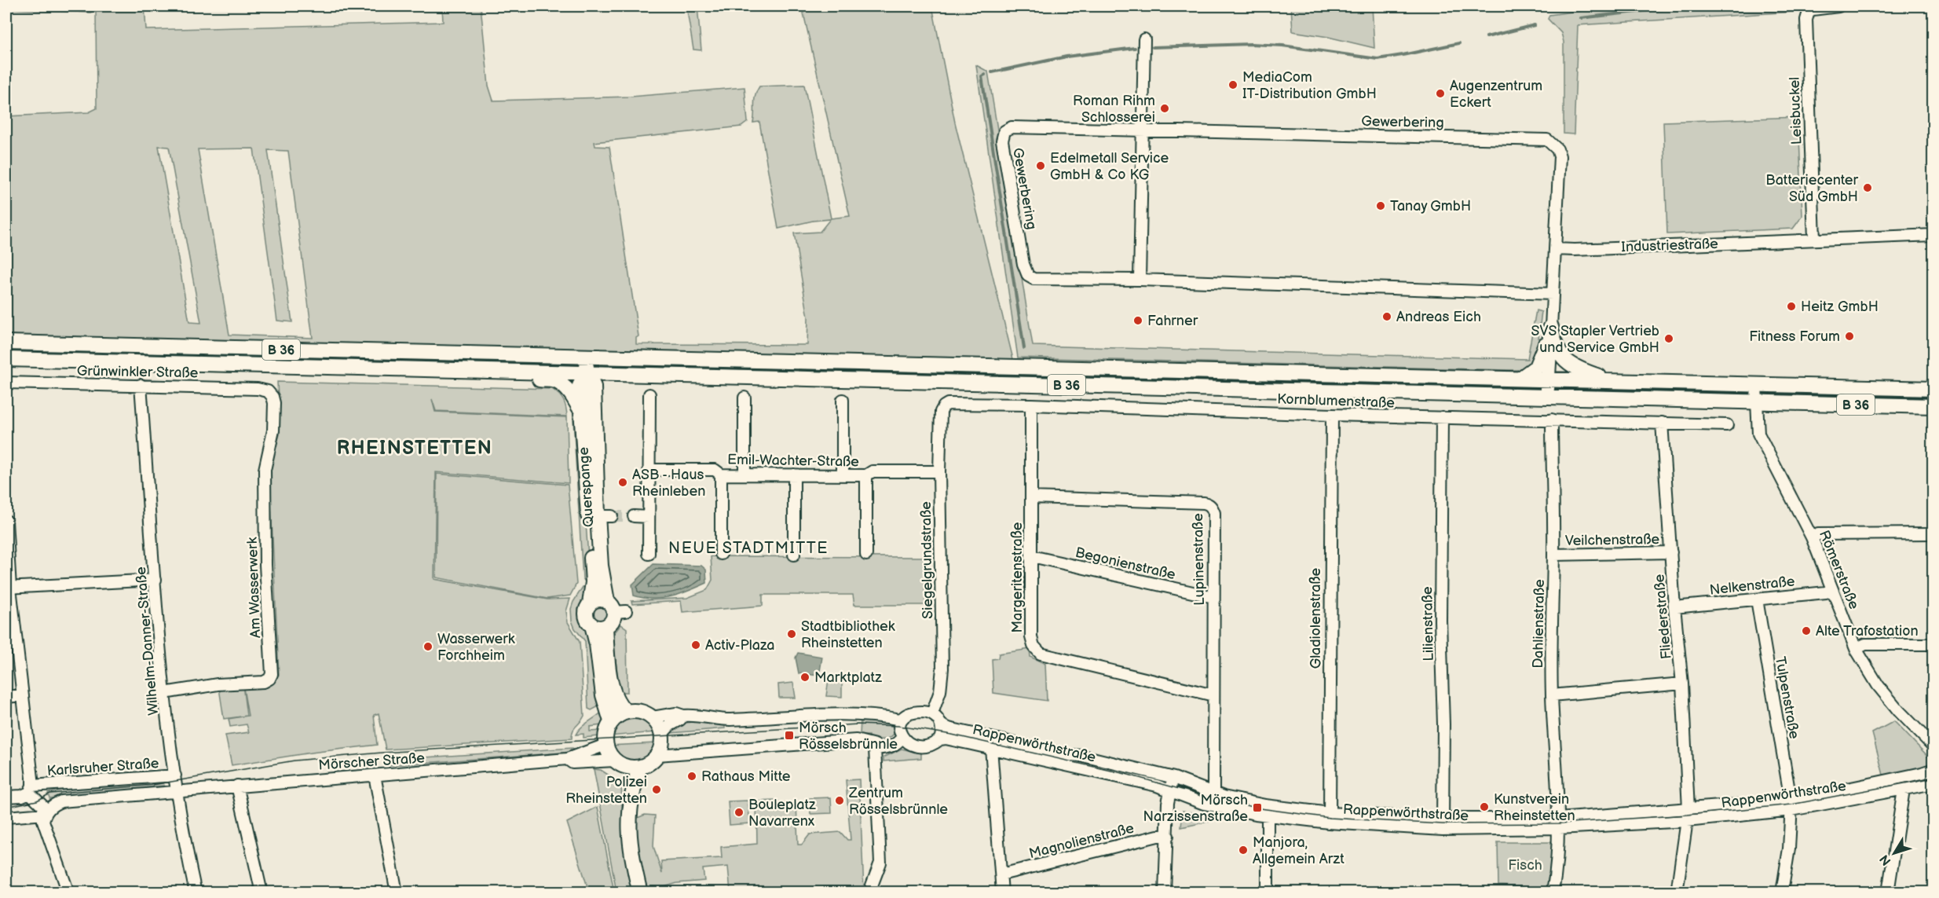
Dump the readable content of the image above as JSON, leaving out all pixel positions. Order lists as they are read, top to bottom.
{
  "streets": {
    "main road": ["B 36", "Querspange"],
    "street": [
      "Leisbuckel",
      "Gewerbering",
      "Industriestraße",
      "Grünwinkler Straße",
      "Kornblumenstraße",
      "Emil-Wachter-Straße",
      "Veilchenstraße",
      "Lupinenstraße",
      "Siegelgrundstraße",
      "Begonienstraße",
      "Römerstraße",
      "Margeritenstraße",
      "Nelkenstraße",
      "Am Wasserwerk",
      "Fliederstraße",
      "Gladiolenstraße",
      "Lilienstraße",
      "Dahlienstraße",
      "Wilhelm-Danner-Straße",
      "Tulpenstraße",
      "Rappenwörthstraße",
      "Mörscher Straße",
      "Karlsruher Straße",
      "Magnolienstraße"
    ]
  },
  "crossings": [
    ["Leisbuckel", "Industriestraße"],
    ["Gewerbering", "Industriestraße"],
    ["B 36", "Querspange"],
    ["B 36", "Römerstraße"],
    ["Grünwinkler Straße", "Am Wasserwerk"],
    ["Grünwinkler Straße", "Wilhelm-Danner-Straße"],
    ["Kornblumenstraße", "Siegelgrundstraße"],
    ["Kornblumenstraße", "Margeritenstraße"],
    ["Kornblumenstraße", "Fliederstraße"],
    ["Kornblumenstraße", "Gladiolenstraße"],
    ["Kornblumenstraße", "Lilienstraße"],
    ["Kornblumenstraße", "Dahlienstraße"],
    ["Emil-Wachter-Straße", "Siegelgrundstraße"],
    ["Veilchenstraße", "Fliederstraße"],
    ["Veilchenstraße", "Dahlienstraße"],
    ["Lupinenstraße", "Begonienstraße"],
    ["Lupinenstraße", "Margeritenstraße"],
    ["Lupinenstraße", "Rappenwörthstraße"],
    ["Siegelgrundstraße", "Rappenwörthstraße"],
    ["Begonienstraße", "Margeritenstraße"],
    ["Römerstraße", "Nelkenstraße"],
    ["Nelkenstraße", "Fliederstraße"],
    ["Nelkenstraße", "Tulpenstraße"],
    ["Am Wasserwerk", "Wilhelm-Danner-Straße"],
    ["Fliederstraße", "Rappenwörthstraße"],
    ["Gladiolenstraße", "Rappenwörthstraße"],
    ["Lilienstraße", "Rappenwörthstraße"],
    ["Dahlienstraße", "Rappenwörthstraße"],
    ["Wilhelm-Danner-Straße", "Mörscher Straße"],
    ["Wilhelm-Danner-Straße", "Karlsruher Straße"],
    ["Tulpenstraße", "Rappenwörthstraße"]
  ],
  "districts": ["RHEINSTETTEN", "NEUE STADTMITTE"],
  "parks": ["Fisch"],
  "places": {
    "other": [
      "MediaCom IT-Distribution GmbH",
      "Augenzentrum Eckert",
      "Roman Rihm Schlosserei",
      "Edelmetall Service GmbH & Co KG",
      "Batteriecenter Süd GmbH",
      "Tanay GmbH",
      "Heitz GmbH",
      "Andreas Eich",
      "Fahrner",
      "Fitness Forum",
      "SVS Stapler Vertrieb und Service GmbH",
      "ASB - Haus Rheinleben",
      "Alte Trafostation",
      "Stadtbibliothek Rheinstetten",
      "Activ-Plaza",
      "Wasserwerk Forchheim",
      "Marktplatz",
      "Rathaus Mitte",
      "Polizei Rheinstetten",
      "Zentrum Rösselsbrünnle",
      "Kunstverein Rheinstetten",
      "Bouleplatz Navarrenx",
      "Manjora, Allgemein Arzt"
    ],
    "transit": ["Mörsch Rösselsbrünnle", "Mörsch Narzissenstraße"]
  },
  "north": "bottom left"
}
